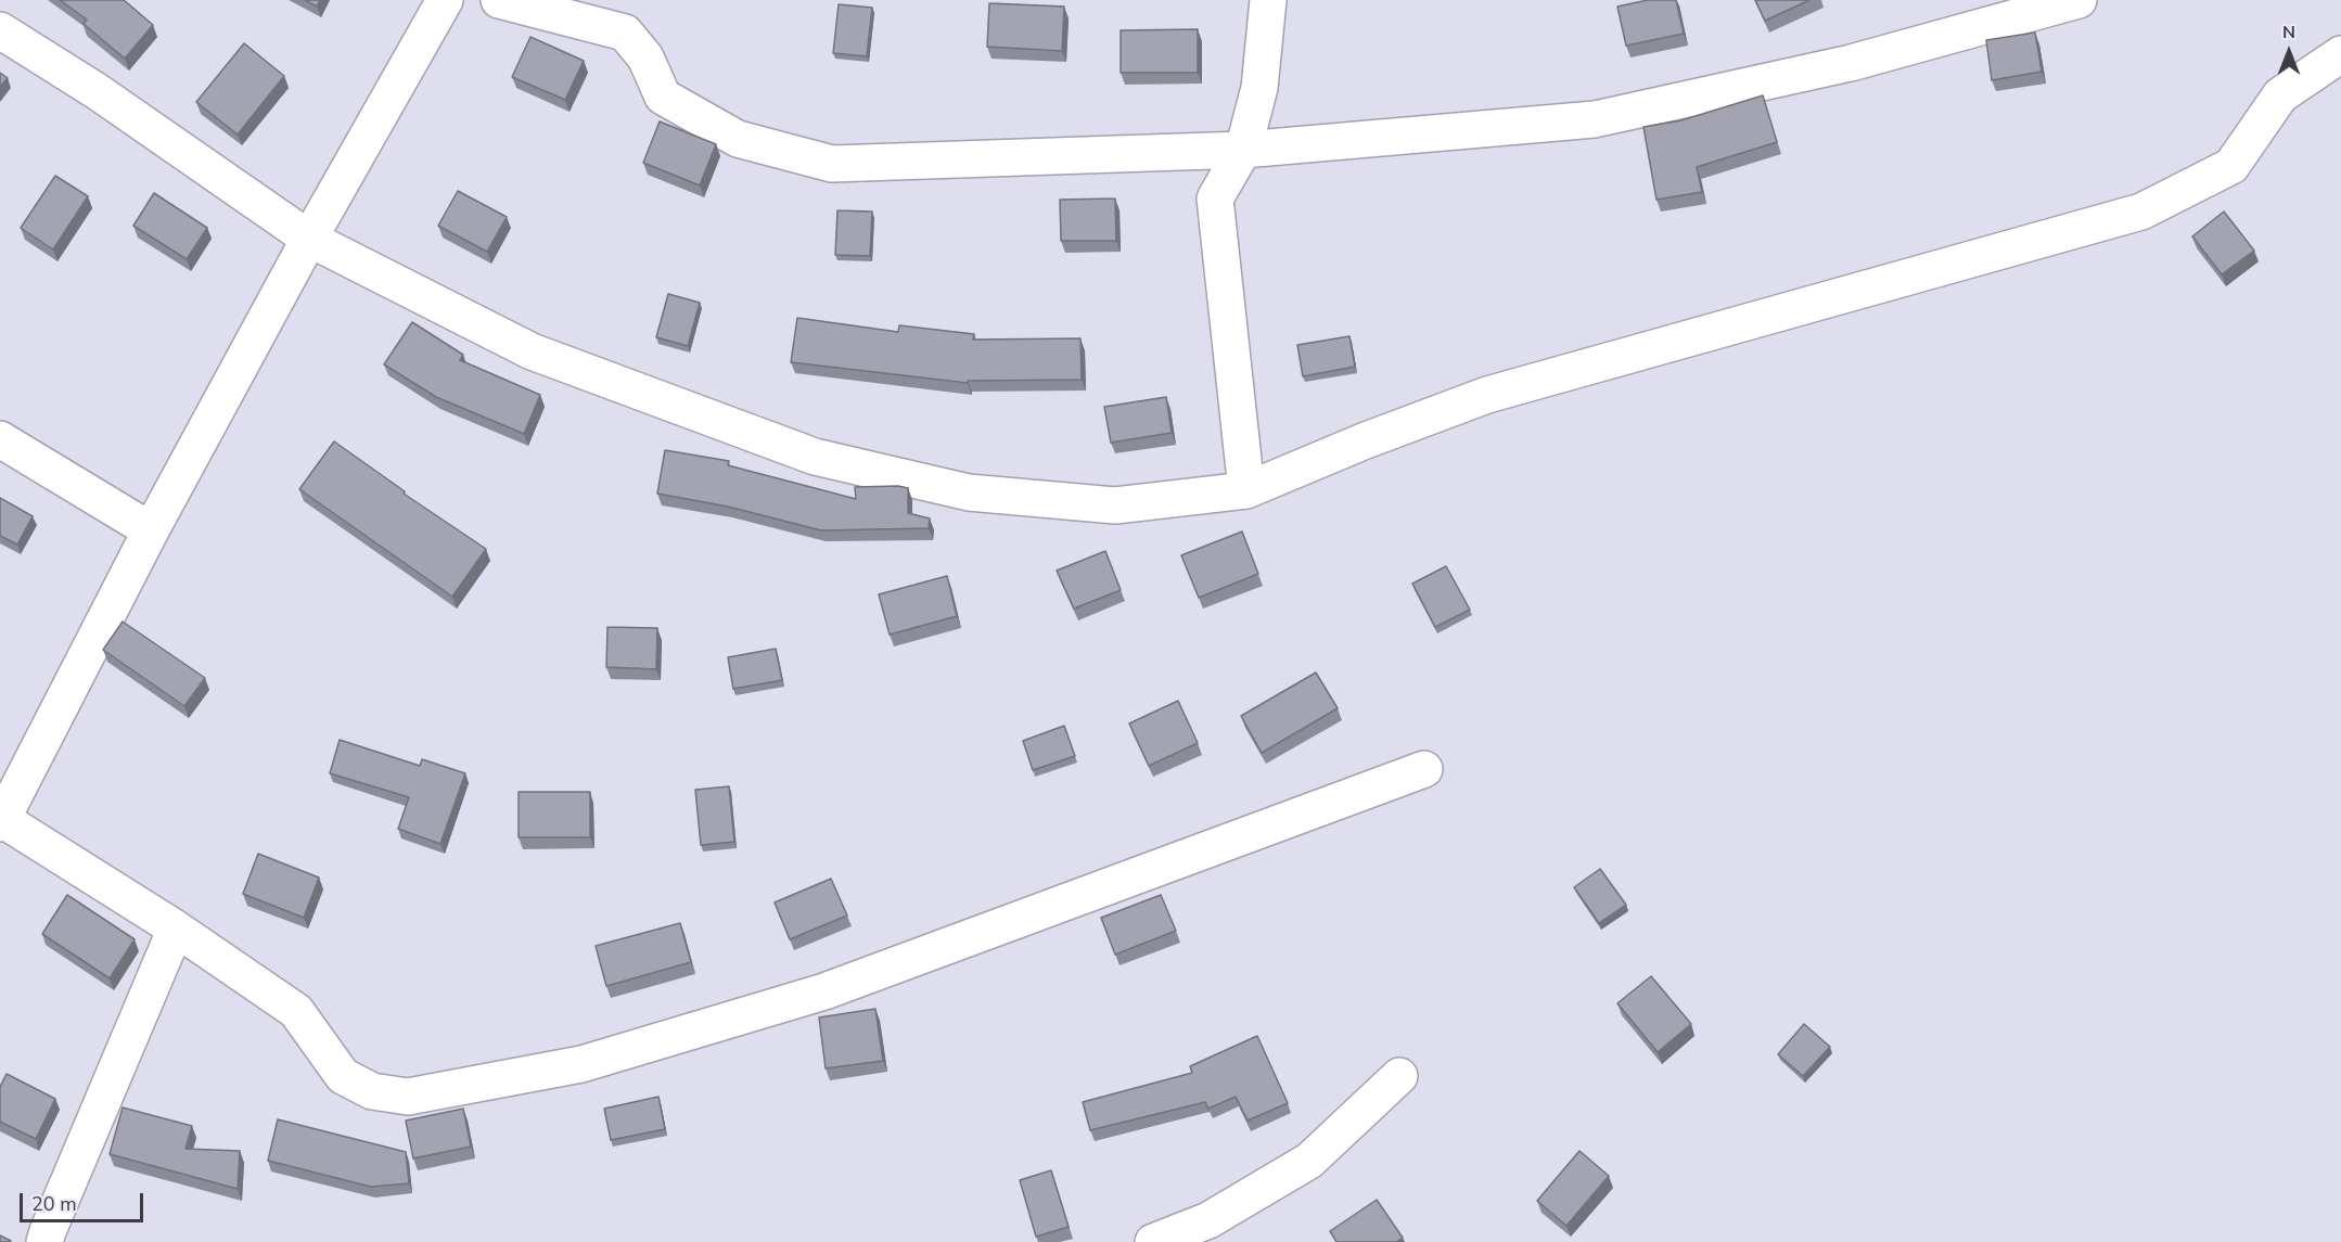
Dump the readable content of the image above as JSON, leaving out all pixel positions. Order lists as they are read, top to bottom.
{
  "scale_bar": "20 m",
  "north": "top"
}
